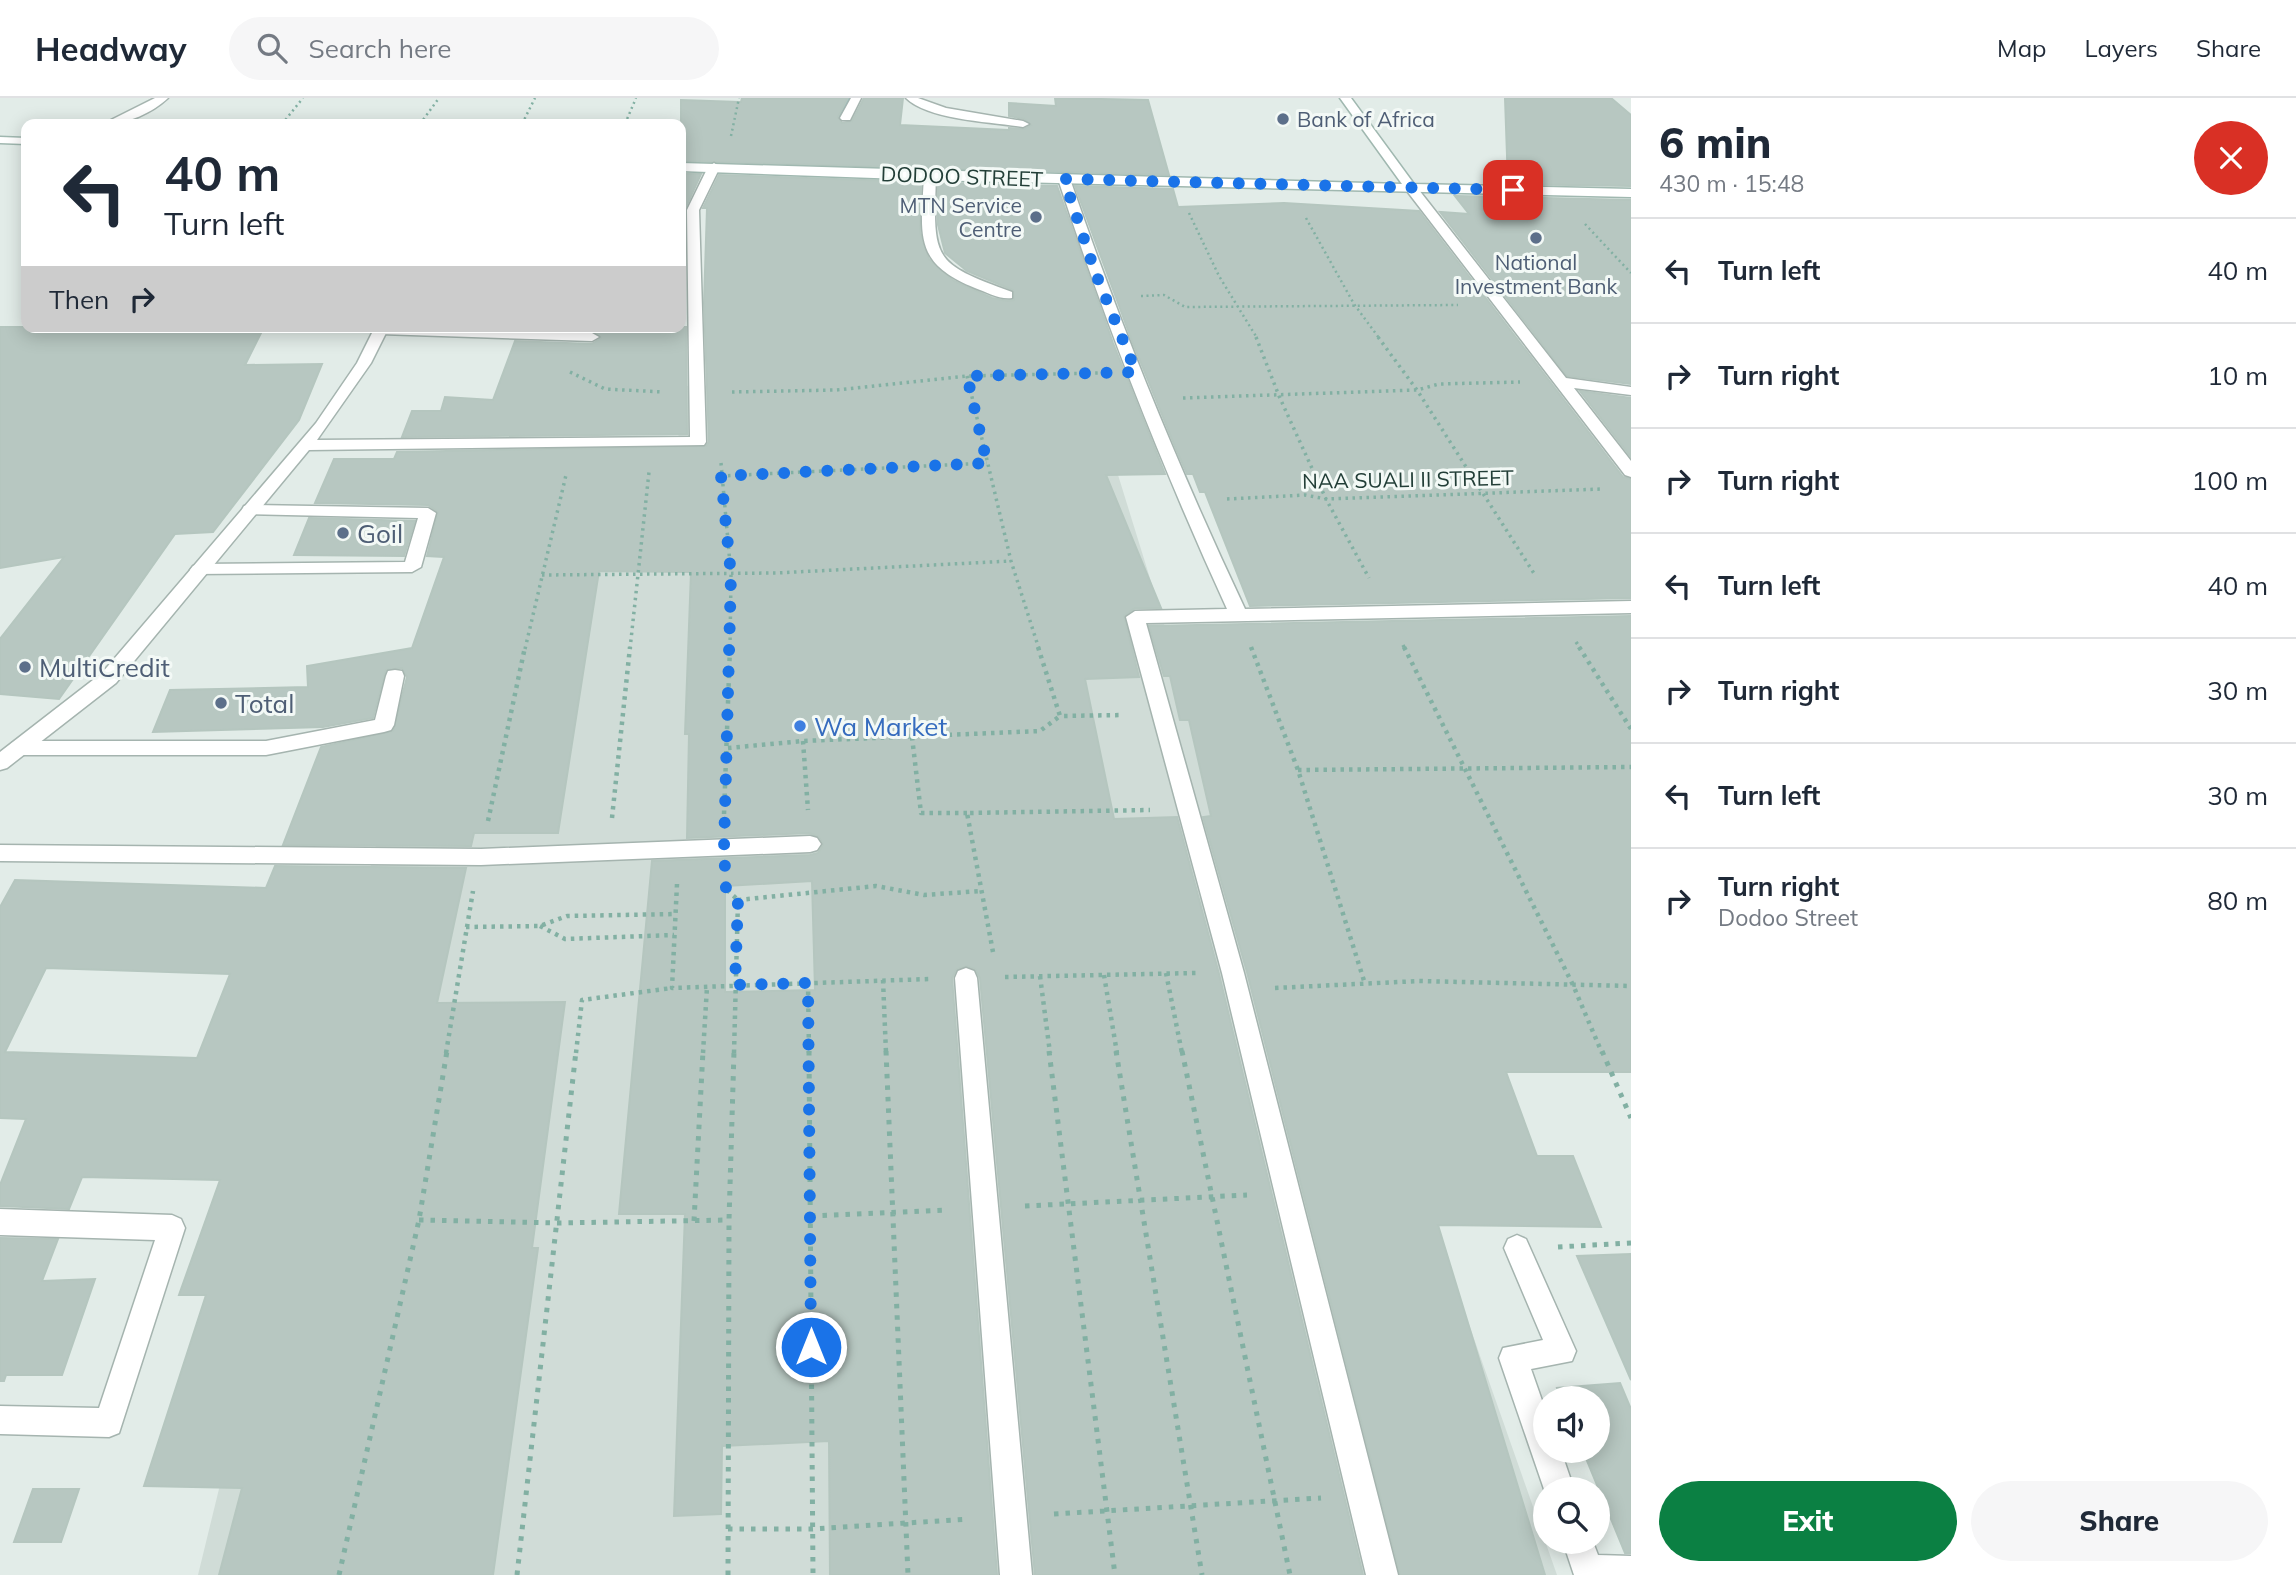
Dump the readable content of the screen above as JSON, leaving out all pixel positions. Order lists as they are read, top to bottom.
{
  "streets": {
    "street": ["DODOO STREET"],
    "path": ["NAA SUALI II STREET"]
  },
  "places": [
    "Bank of Africa",
    "MTN Service Centre",
    "National Investment Bank",
    "Goil",
    "MultiCredit",
    "Total",
    "Wa Market"
  ],
  "page": {
    "header": "Headway",
    "search": "Search here",
    "nav": ["Map", "Layers", "Share"],
    "heading": ["6 min", "430 m · 15:48"],
    "turn": ["40 m", "Turn left"],
    "list": [
      {
        "name": "Turn left",
        "value": "40 m"
      },
      {
        "name": "Turn right",
        "value": "10 m"
      },
      {
        "name": "Turn right",
        "value": "100 m"
      },
      {
        "name": "Turn left",
        "value": "40 m"
      },
      {
        "name": "Turn right",
        "value": "30 m"
      },
      {
        "name": "Turn left",
        "value": "30 m"
      },
      {
        "name": "Turn right",
        "note": "Dodoo Street",
        "value": "80 m"
      }
    ],
    "then": "Then",
    "buttons": ["Exit", "Share"]
  }
}
